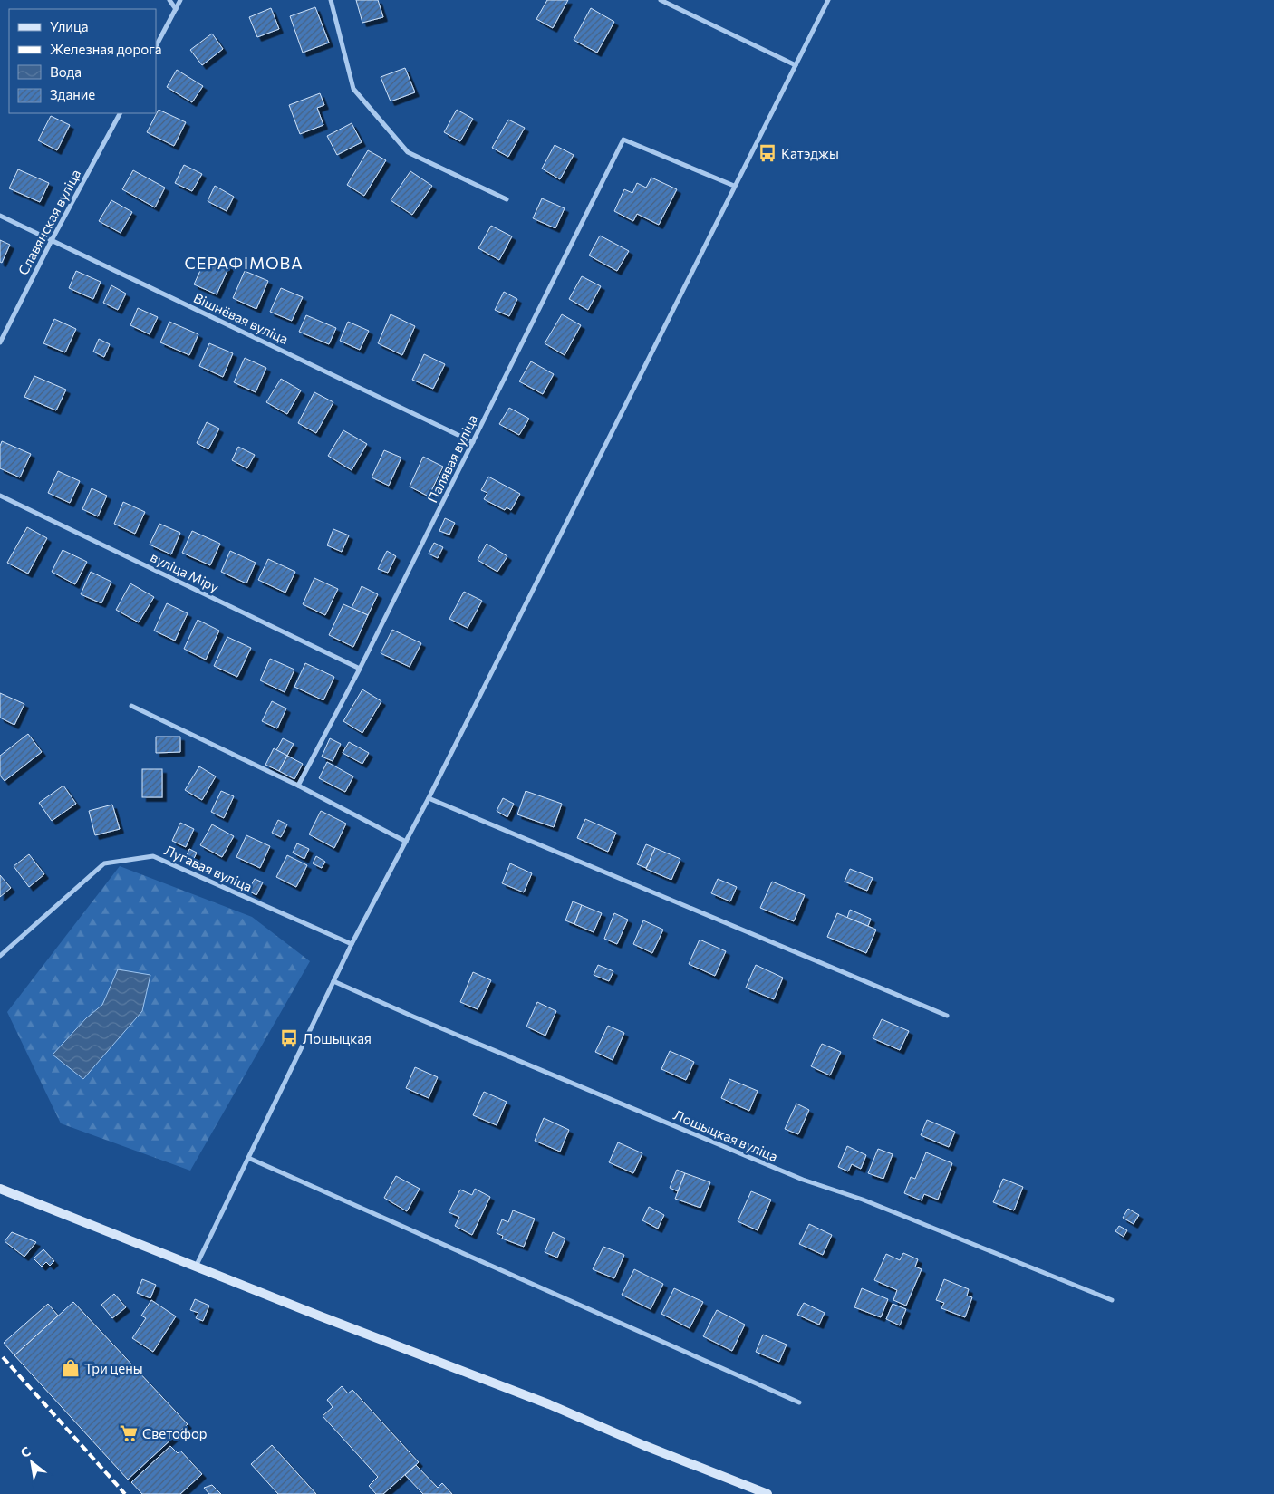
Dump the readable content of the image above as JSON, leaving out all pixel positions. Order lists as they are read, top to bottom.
{
  "streets": {
    "street": [
      "Славянская вуліца",
      "Вішнёвая вуліца",
      "Палявая вуліца",
      "вуліца Міру",
      "Лугавая вуліца",
      "Лошыцкая вуліца"
    ]
  },
  "crossings": [
    ["Славянская вуліца", "Вішнёвая вуліца"],
    ["Вішнёвая вуліца", "Палявая вуліца"],
    ["Палявая вуліца", "вуліца Міру"]
  ],
  "districts": ["СЕРАФІМОВА"],
  "places": {
    "bus stop": ["Катэджы", "Лошыцкая"],
    "shop": ["Три цены"],
    "supermarket": ["Светофор"]
  },
  "legend": [
    "Улица",
    "Железная дорога",
    "Вода",
    "Здание"
  ],
  "north": "top left"
}
